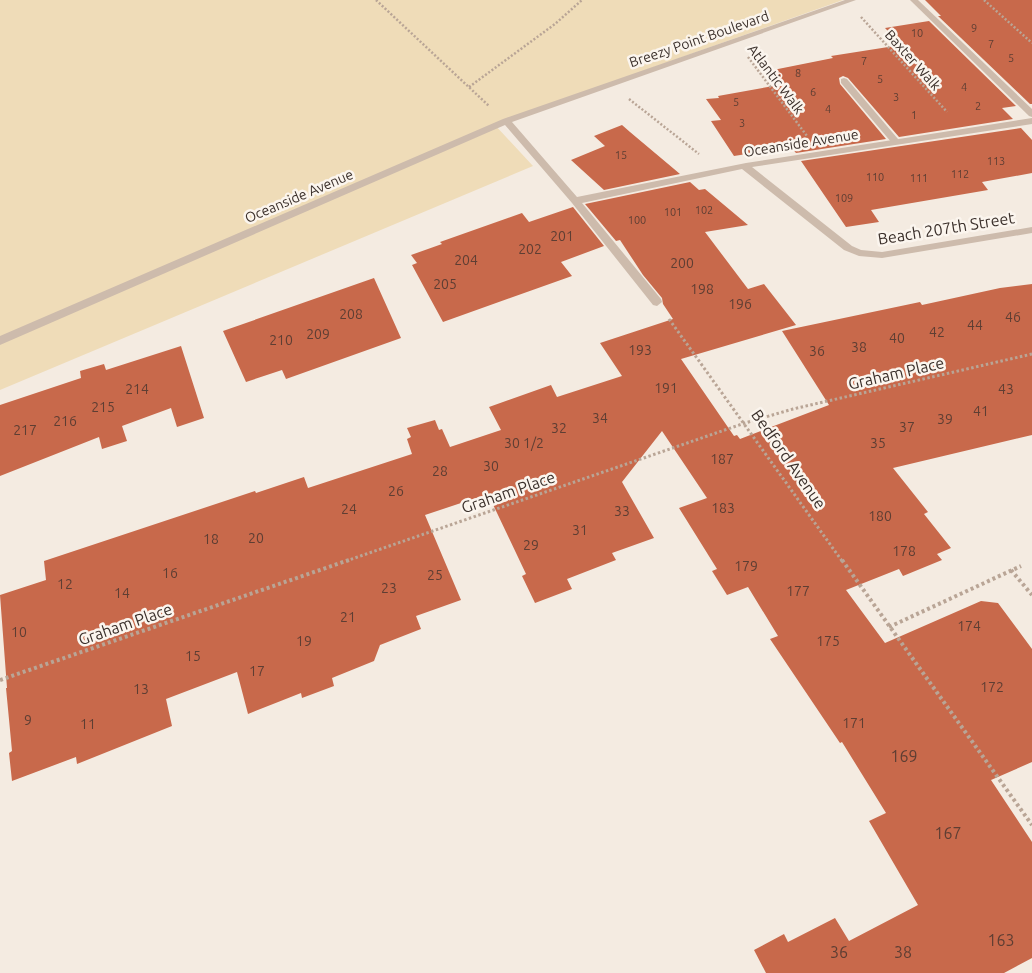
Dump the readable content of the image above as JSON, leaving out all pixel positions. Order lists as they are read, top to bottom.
{
  "streets": {
    "street": ["Breezy Point Boulevard", "Oceanside Avenue", "Beach 207th Street"],
    "path": [
      "Baxter Walk",
      "Atlantic Walk",
      "Graham Place",
      "Bedford Avenue"
    ]
  },
  "crossings": [
    ["Breezy Point Boulevard", "Baxter Walk"],
    ["Breezy Point Boulevard", "Atlantic Walk"],
    ["Breezy Point Boulevard", "Oceanside Avenue"],
    ["Baxter Walk", "Oceanside Avenue"],
    ["Atlantic Walk", "Oceanside Avenue"],
    ["Oceanside Avenue", "Beach 207th Street"],
    ["Graham Place", "Bedford Avenue"]
  ],
  "house_numbers": [
    "9",
    "10",
    "7",
    "5",
    "7",
    "8",
    "5",
    "4",
    "6",
    "3",
    "5",
    "2",
    "4",
    "1",
    "3",
    "15",
    "113",
    "112",
    "110",
    "111",
    "109",
    "102",
    "101",
    "100",
    "201",
    "202",
    "204",
    "200",
    "205",
    "198",
    "196",
    "208",
    "46",
    "44",
    "42",
    "209",
    "40",
    "210",
    "38",
    "193",
    "36",
    "191",
    "214",
    "43",
    "215",
    "41",
    "34",
    "39",
    "216",
    "37",
    "32",
    "217",
    "30 1/2",
    "35",
    "187",
    "30",
    "28",
    "26",
    "183",
    "24",
    "33",
    "180",
    "31",
    "20",
    "18",
    "29",
    "178",
    "179",
    "16",
    "25",
    "12",
    "23",
    "177",
    "14",
    "21",
    "174",
    "10",
    "19",
    "175",
    "15",
    "17",
    "172",
    "13",
    "9",
    "171",
    "11",
    "169",
    "167",
    "163",
    "36",
    "38"
  ]
}
